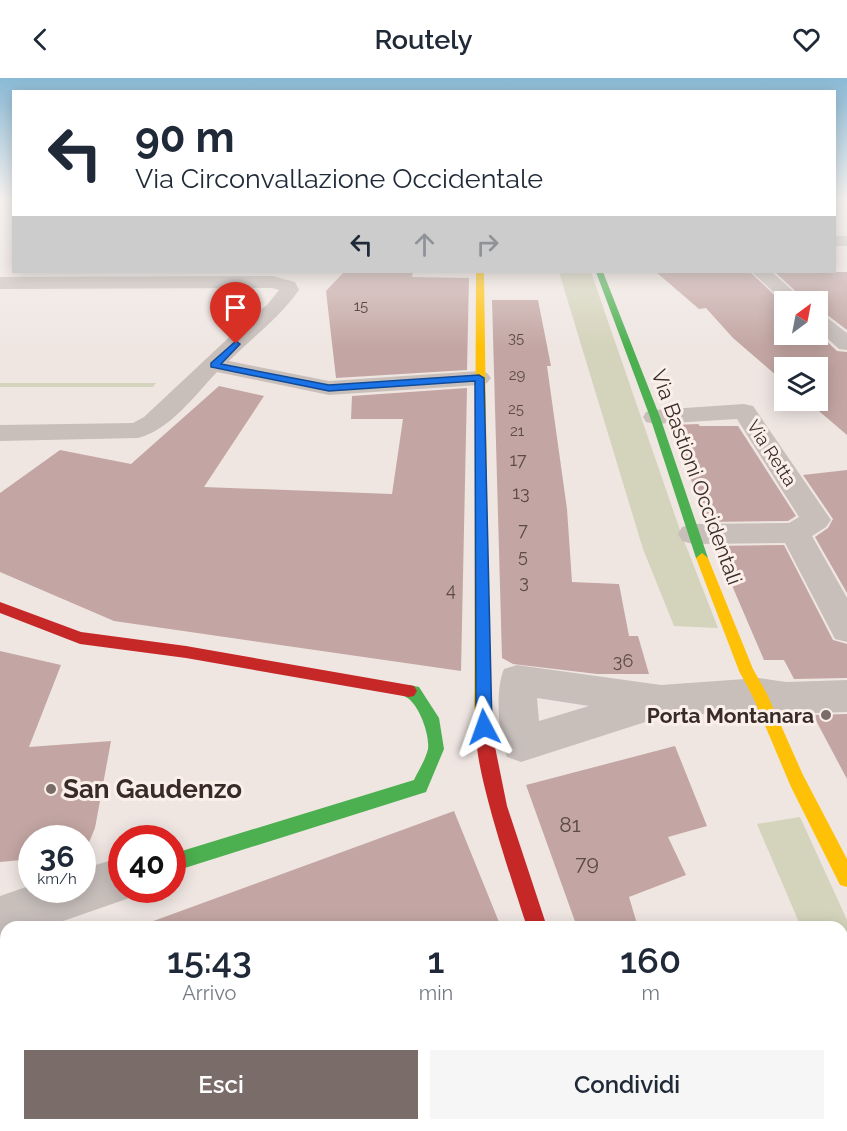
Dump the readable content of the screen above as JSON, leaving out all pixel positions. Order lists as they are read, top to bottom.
{
  "streets": {
    "street": ["Via Retta", "Via Bastioni Occidentali"]
  },
  "crossings": [
    ["Via Retta", "Via Bastioni Occidentali"]
  ],
  "places": ["Porta Montanara", "San Gaudenzo"],
  "house_numbers": [
    "15",
    "35",
    "29",
    "25",
    "21",
    "17",
    "13",
    "7",
    "5",
    "3",
    "4",
    "36",
    "81",
    "79"
  ],
  "north": "top right",
  "page": {
    "header": "Routely",
    "turn": ["90 m", "Via Circonvallazione Occidentale"],
    "speed": "36 km/h",
    "limit": "40",
    "eta": [
      "15:43",
      "Arrivo",
      "1",
      "min",
      "160",
      "m"
    ],
    "buttons": ["Esci", "Condividi"]
  }
}
